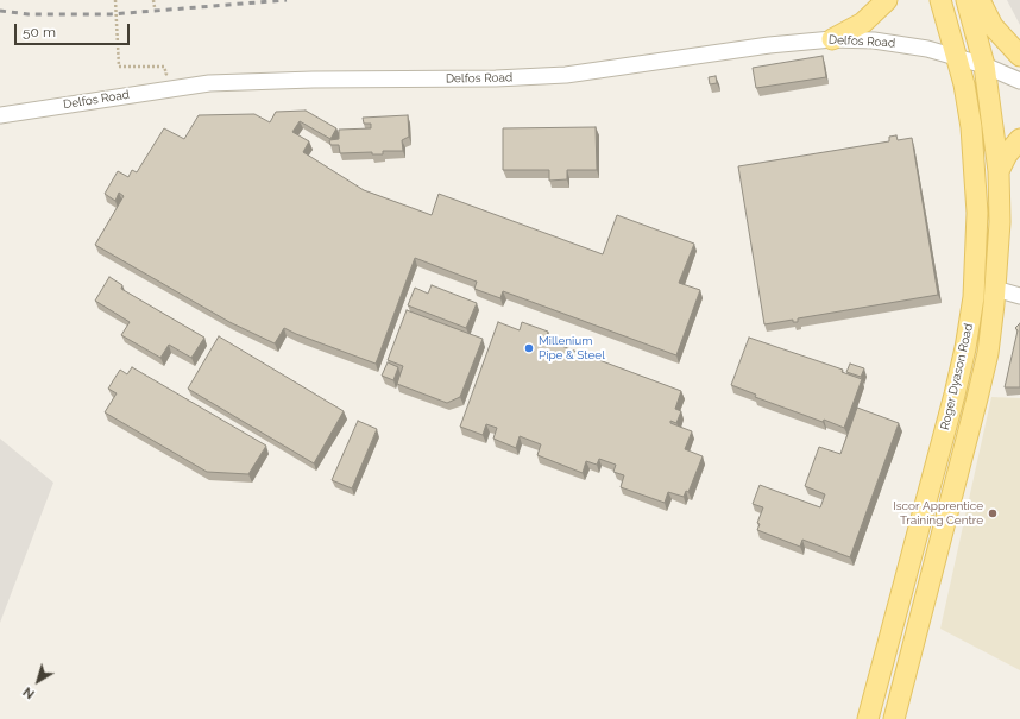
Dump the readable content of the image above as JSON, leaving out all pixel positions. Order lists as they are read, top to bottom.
{
  "streets": {
    "main road": ["Roger Dyason Road"],
    "street": ["Delfos Road"]
  },
  "crossings": [
    ["Delfos Road", "Roger Dyason Road"]
  ],
  "places": ["Millenium Pipe & Steel", "Iscor Apprentice Training Centre"],
  "scale_bar": "50 m",
  "north": "bottom left"
}
